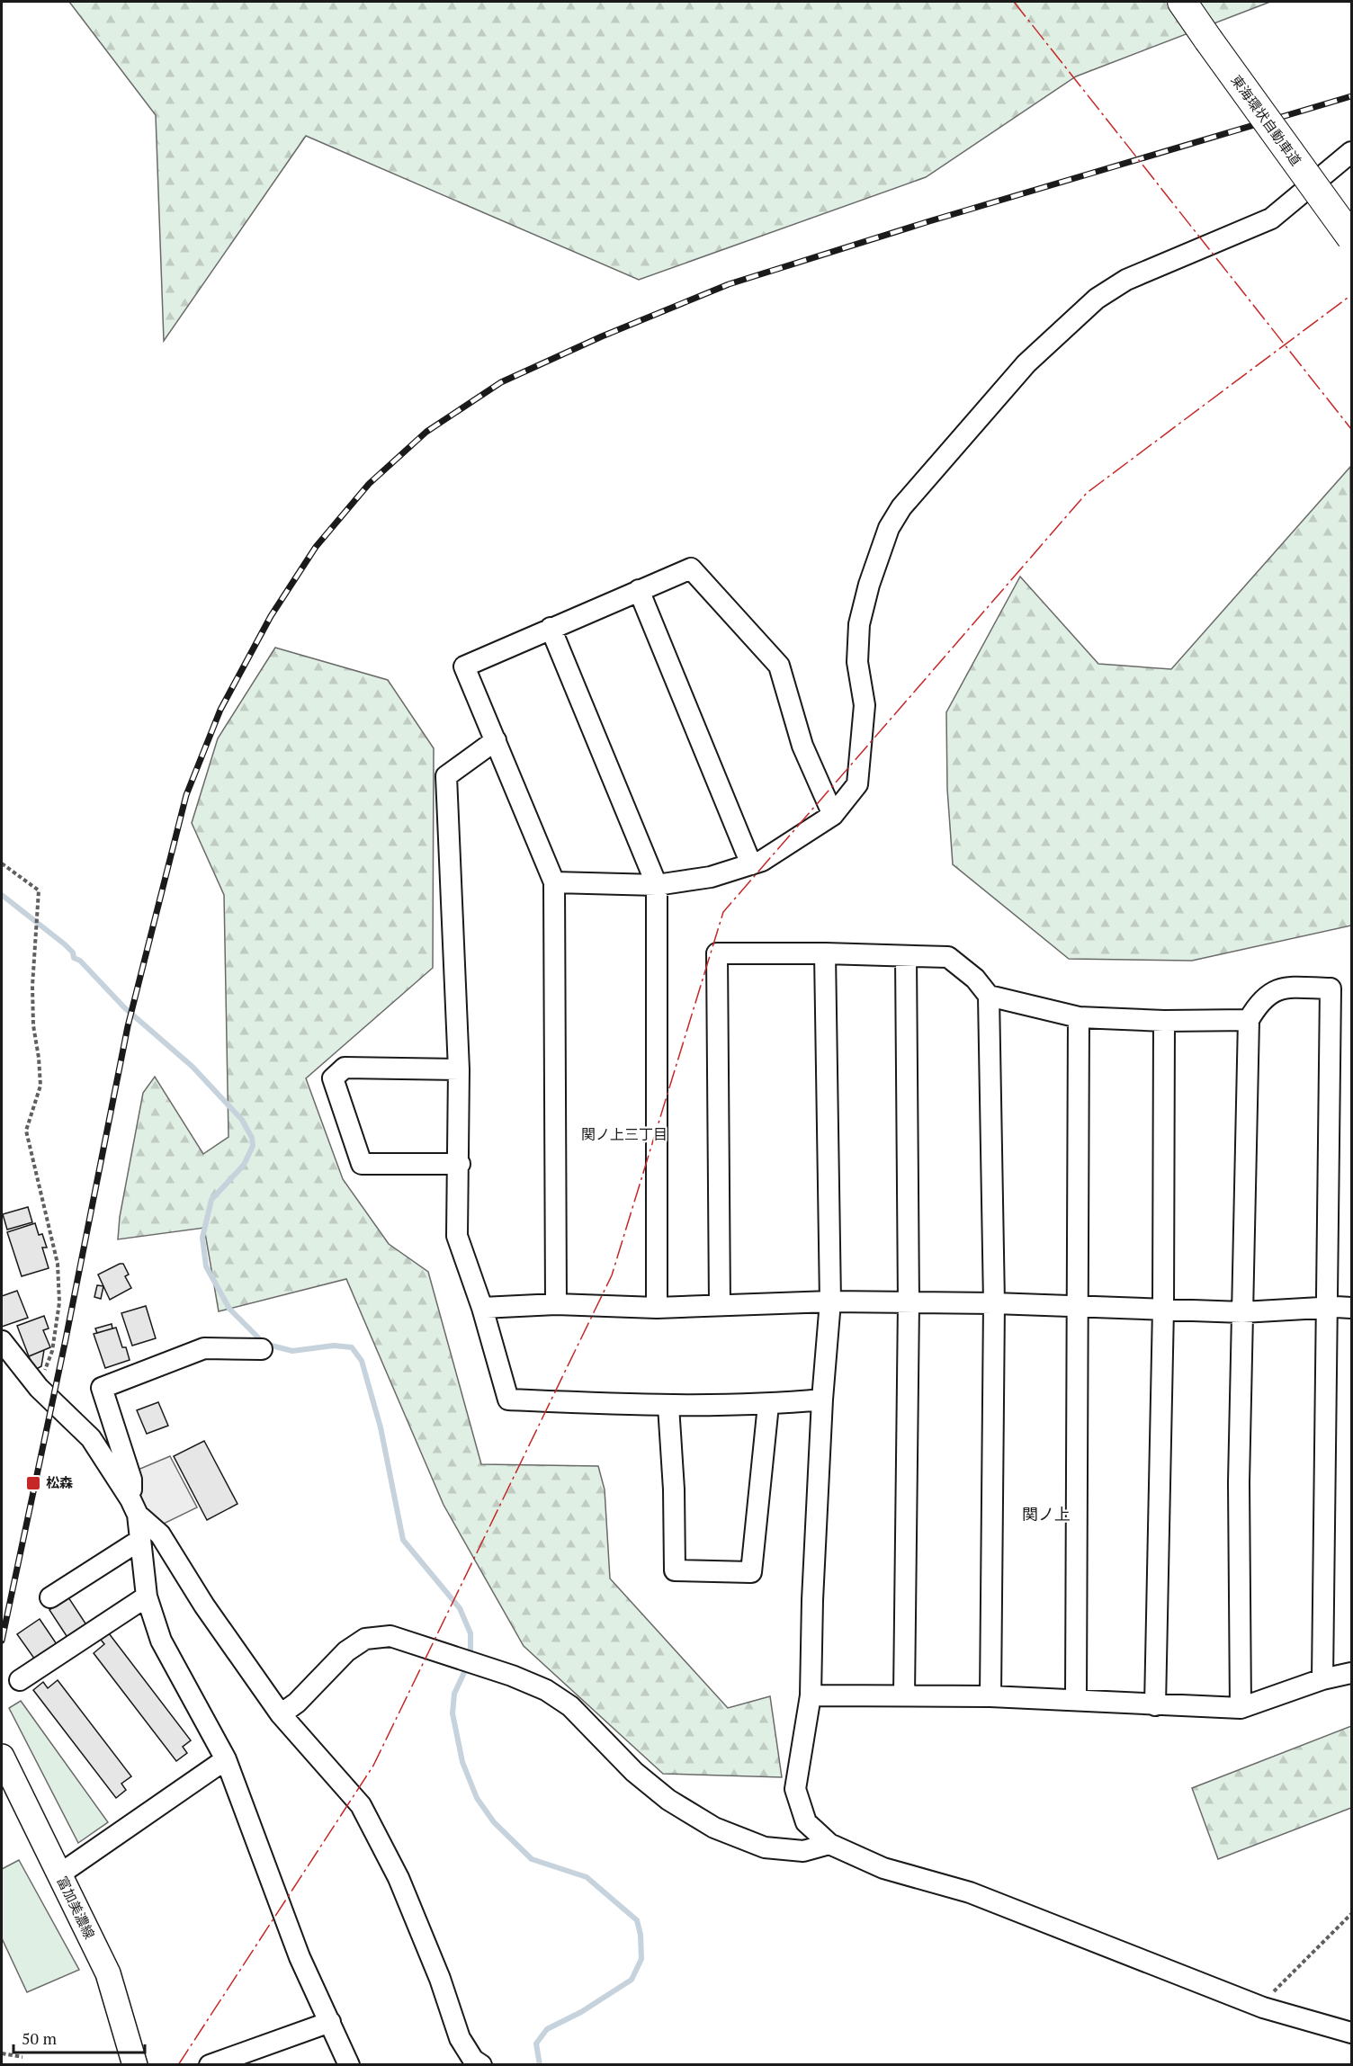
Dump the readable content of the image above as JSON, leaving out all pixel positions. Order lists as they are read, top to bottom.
{
  "streets": {
    "highway": ["東海環状自動車道"],
    "main road": ["富加美濃線"]
  },
  "districts": ["関ノ上三丁目", "関ノ上"],
  "places": {
    "transit": ["松森"]
  },
  "scale_bar": "50 m"
}
